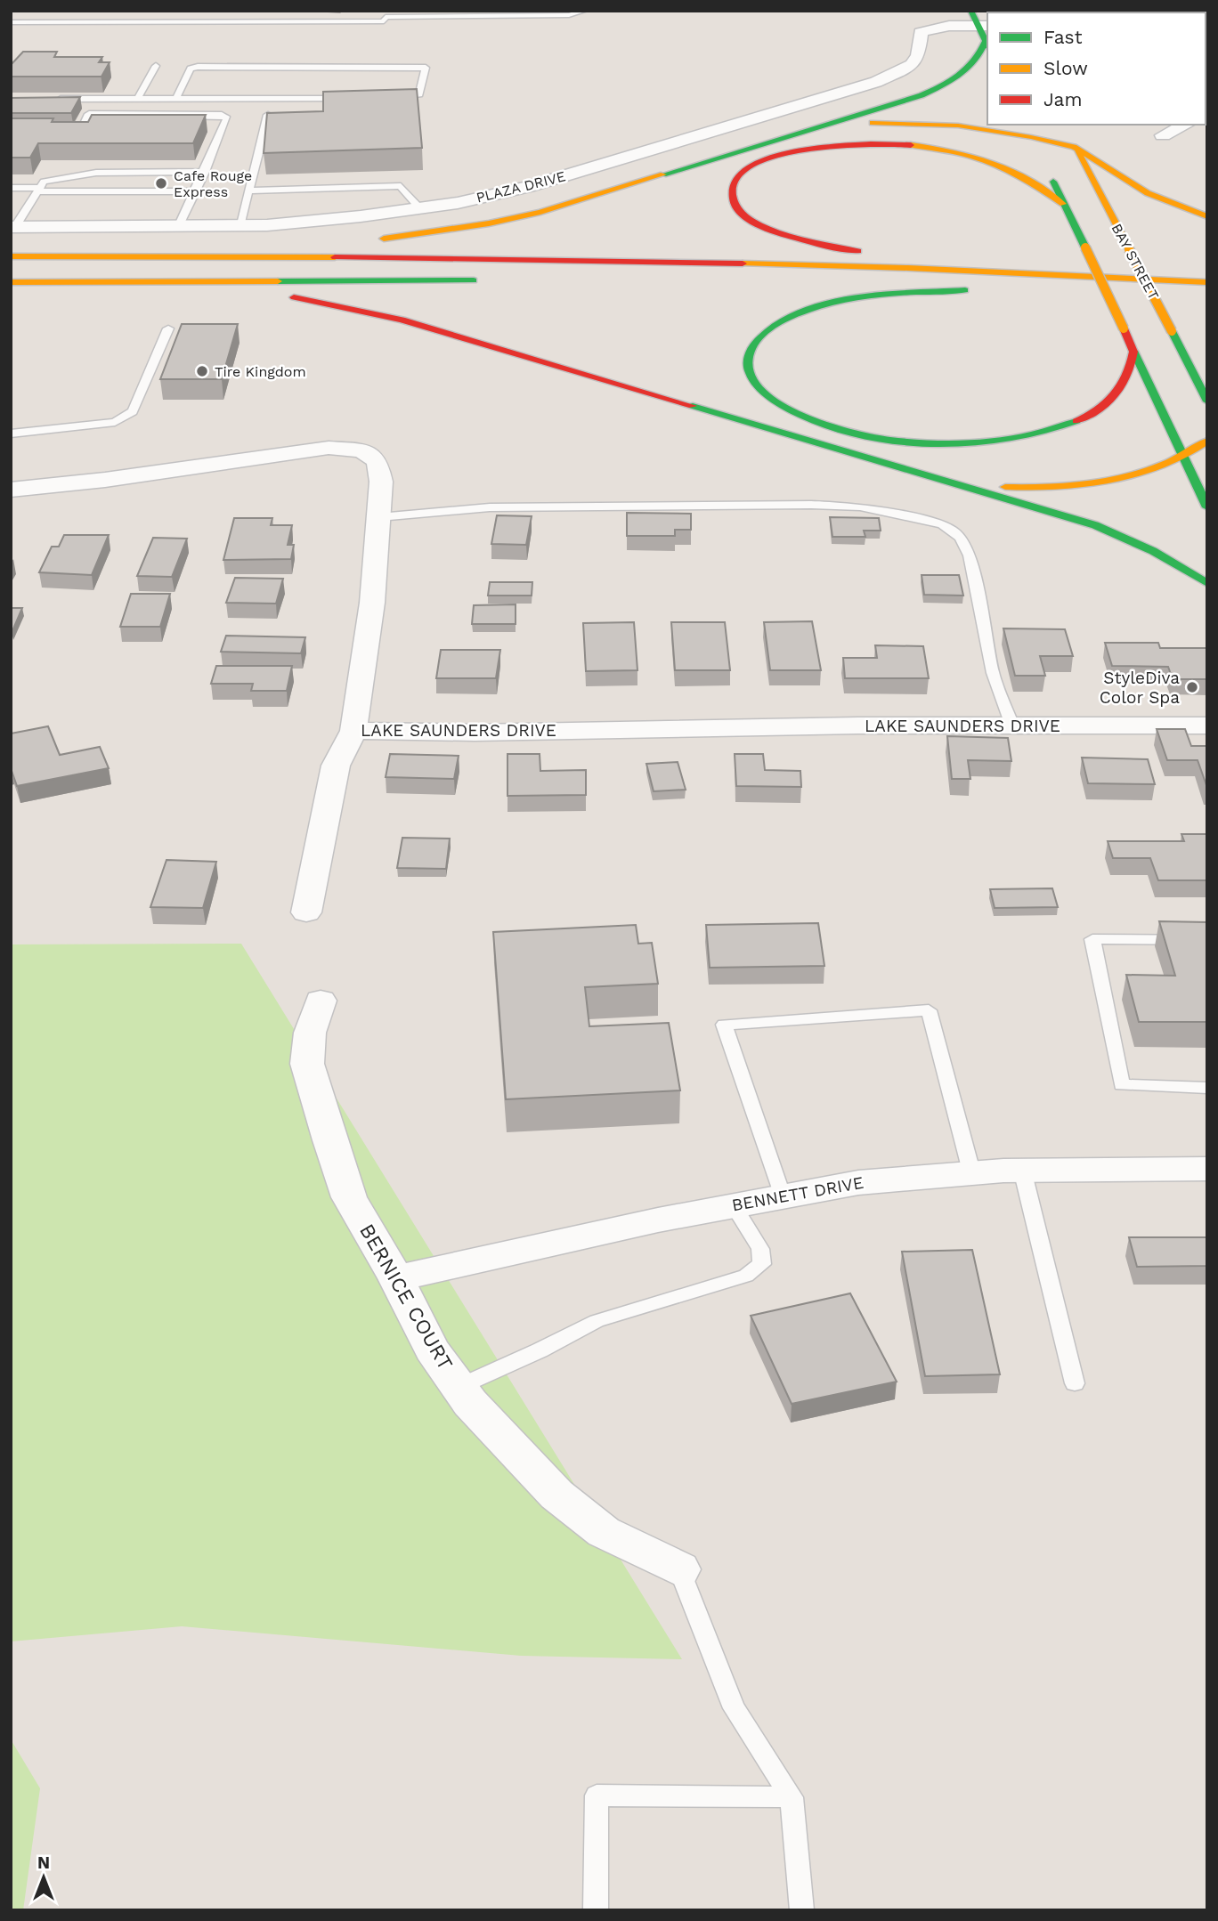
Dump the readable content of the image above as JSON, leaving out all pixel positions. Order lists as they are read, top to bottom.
{
  "streets": {
    "main road": ["BAY STREET"],
    "street": [
      "PLAZA DRIVE",
      "LAKE SAUNDERS DRIVE",
      "BENNETT DRIVE",
      "BERNICE COURT"
    ]
  },
  "crossings": [
    ["BENNETT DRIVE", "BERNICE COURT"]
  ],
  "places": ["Cafe Rouge Express", "Tire Kingdom", "StyleDiva Color Spa"],
  "legend": ["Fast", "Slow", "Jam"],
  "north": "top"
}
